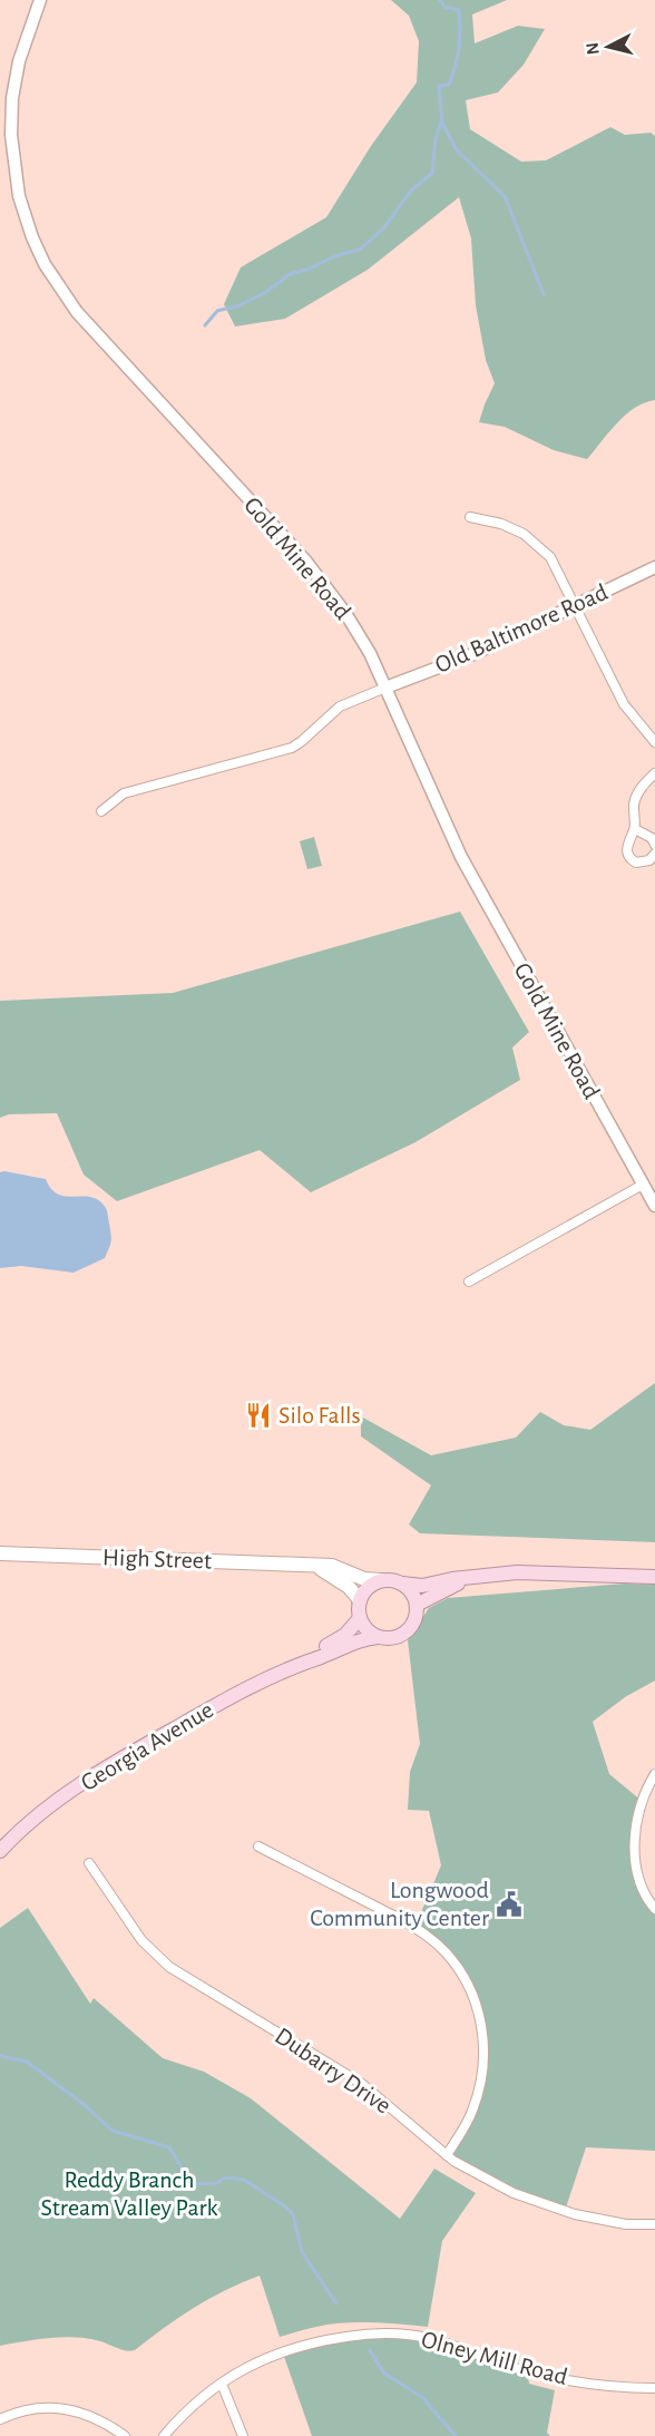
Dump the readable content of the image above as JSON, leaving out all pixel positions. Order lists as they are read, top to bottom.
{
  "streets": {
    "main road": ["High Street", "Georgia Avenue"],
    "street": [
      "Gold Mine Road",
      "Old Baltimore Road",
      "Dubarry Drive",
      "Olney Mill Road"
    ]
  },
  "crossings": [
    ["Gold Mine Road", "Old Baltimore Road"],
    ["High Street", "Georgia Avenue"]
  ],
  "parks": ["Reddy Branch Stream Valley Park"],
  "places": {
    "restaurant": ["Silo Falls"],
    "public building": ["Longwood Community Center"]
  },
  "north": "left"
}
